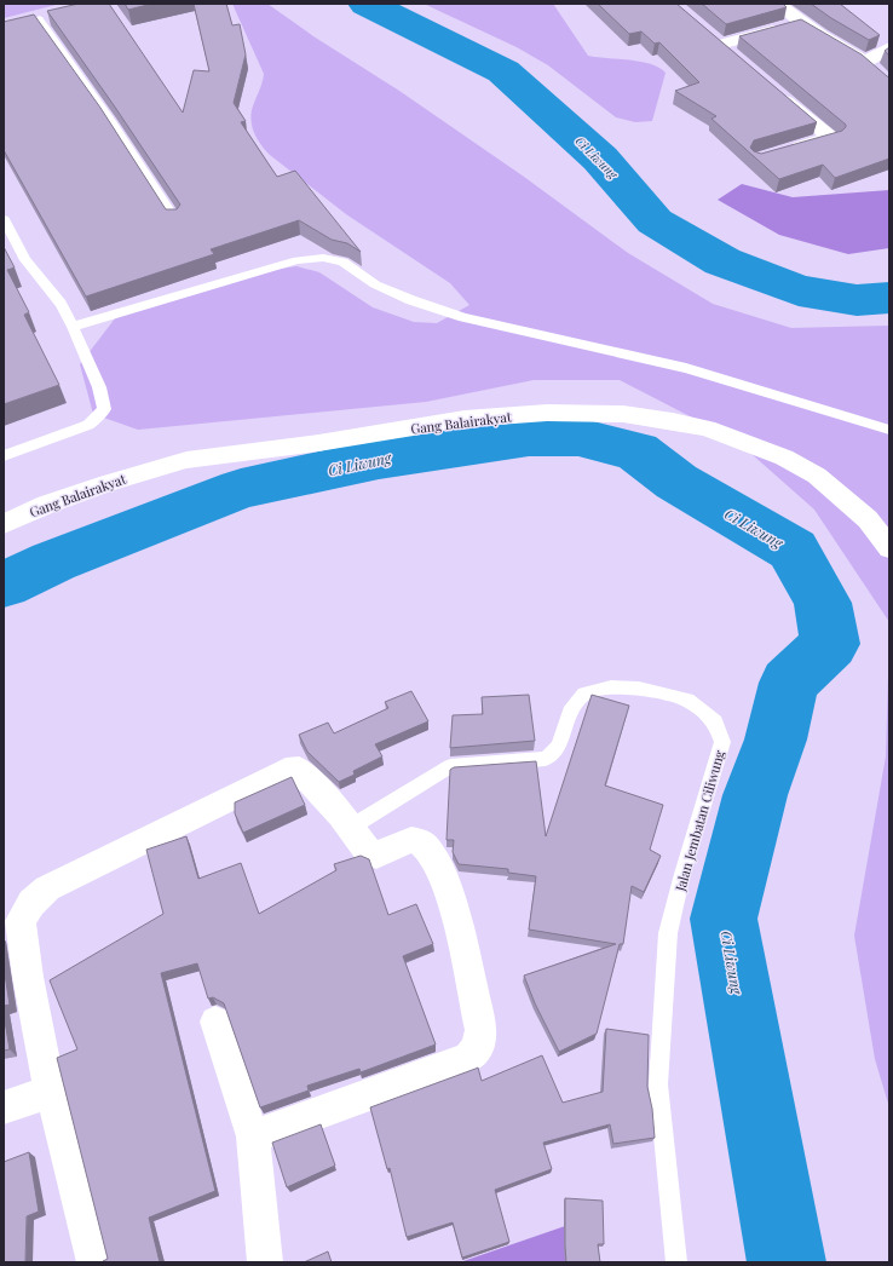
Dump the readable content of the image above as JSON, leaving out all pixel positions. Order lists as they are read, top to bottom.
{
  "streets": {
    "street": ["Gang Balairakyat"],
    "lane": ["Jalan Jembatan Ciliwung"]
  },
  "water": ["Ci Liwung"]
}
